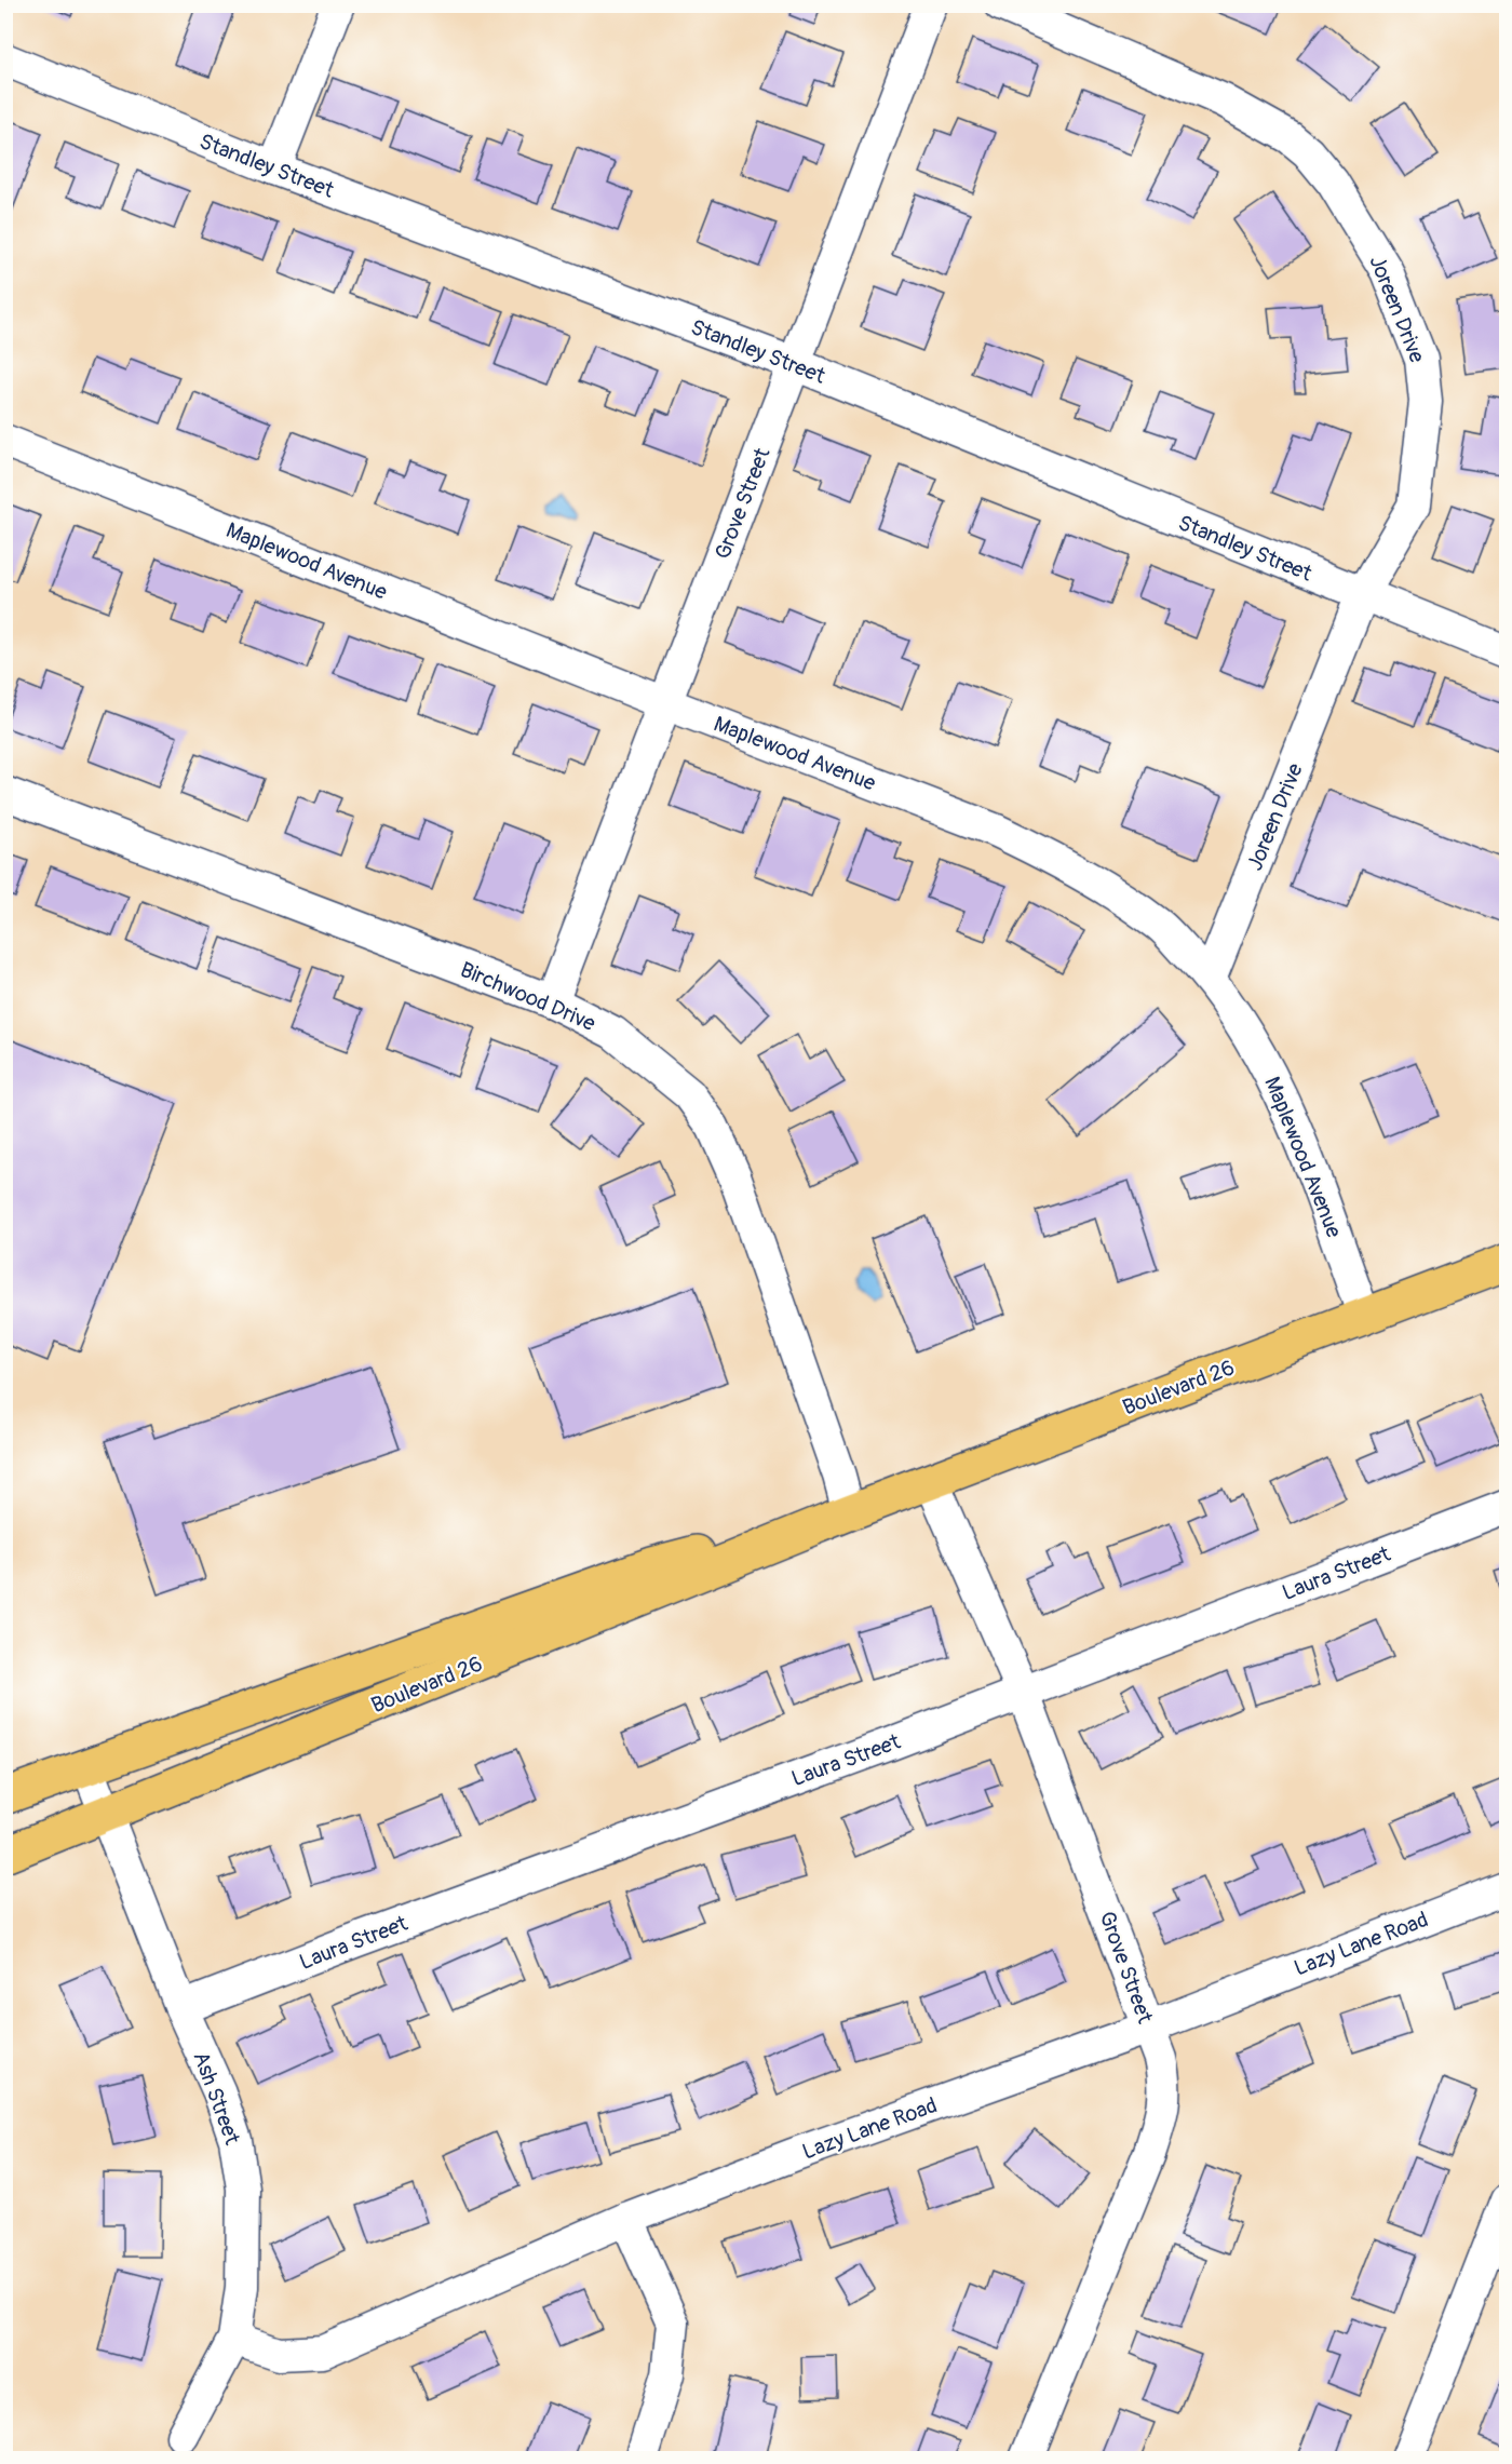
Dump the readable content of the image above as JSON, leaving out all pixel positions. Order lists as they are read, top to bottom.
{
  "streets": {
    "main road": ["Boulevard 26"],
    "street": [
      "Standley Street",
      "Joreen Drive",
      "Grove Street",
      "Maplewood Avenue",
      "Birchwood Drive",
      "Laura Street",
      "Lazy Lane Road",
      "Ash Street"
    ]
  },
  "crossings": [
    ["Standley Street", "Joreen Drive"],
    ["Standley Street", "Grove Street"],
    ["Joreen Drive", "Maplewood Avenue"],
    ["Grove Street", "Maplewood Avenue"],
    ["Grove Street", "Birchwood Drive"],
    ["Grove Street", "Boulevard 26"],
    ["Grove Street", "Laura Street"],
    ["Grove Street", "Lazy Lane Road"],
    ["Maplewood Avenue", "Boulevard 26"],
    ["Birchwood Drive", "Boulevard 26"],
    ["Boulevard 26", "Ash Street"],
    ["Laura Street", "Ash Street"],
    ["Lazy Lane Road", "Ash Street"]
  ]
}
